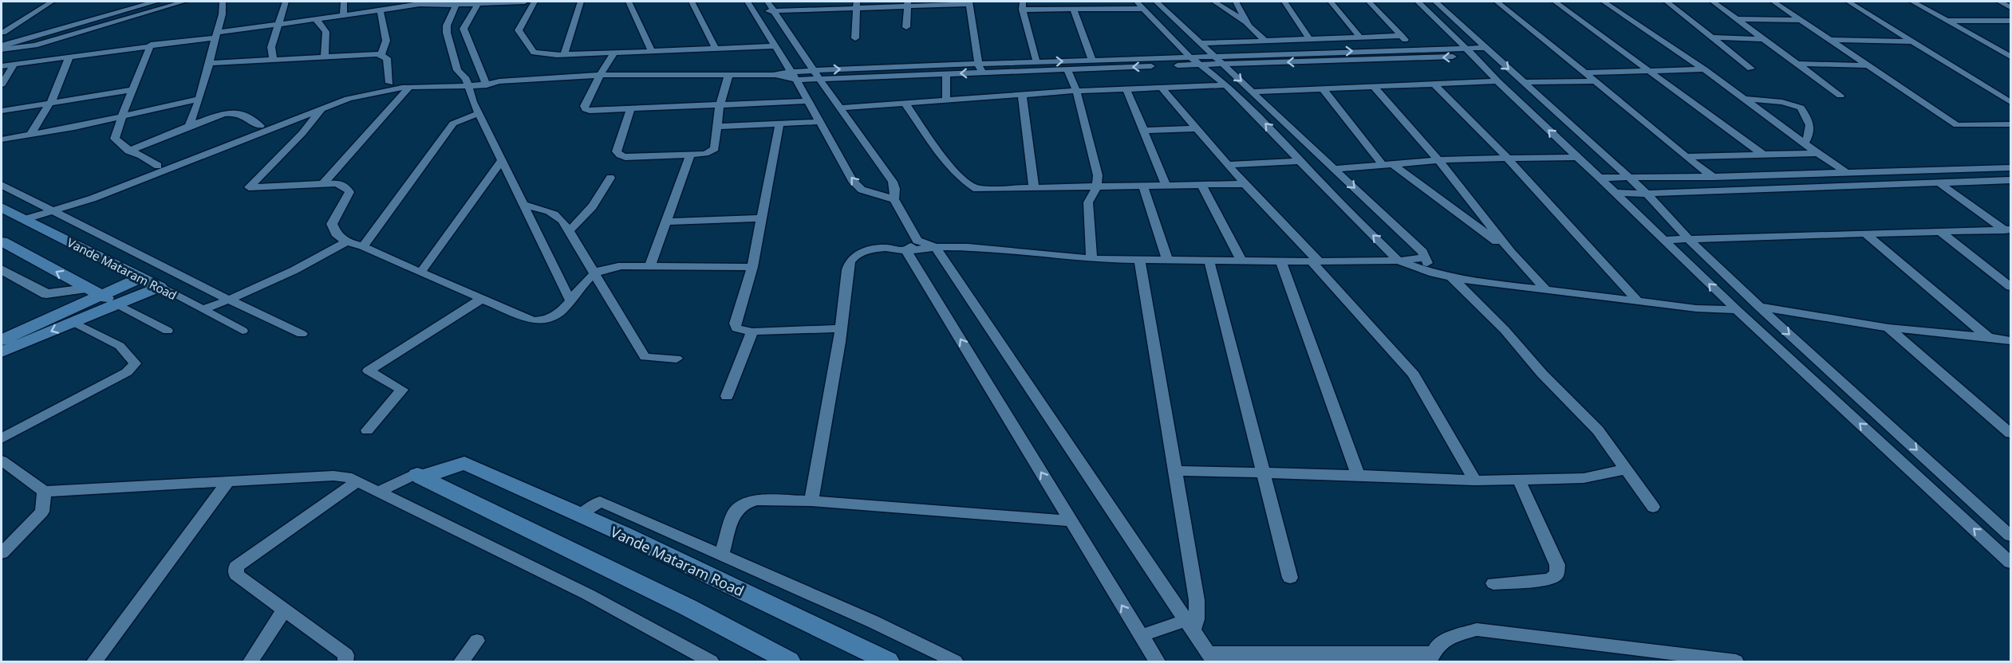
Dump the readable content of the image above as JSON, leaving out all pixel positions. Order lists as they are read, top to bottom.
{
  "streets": {
    "main road": ["Vande Mataram Road"]
  }
}
